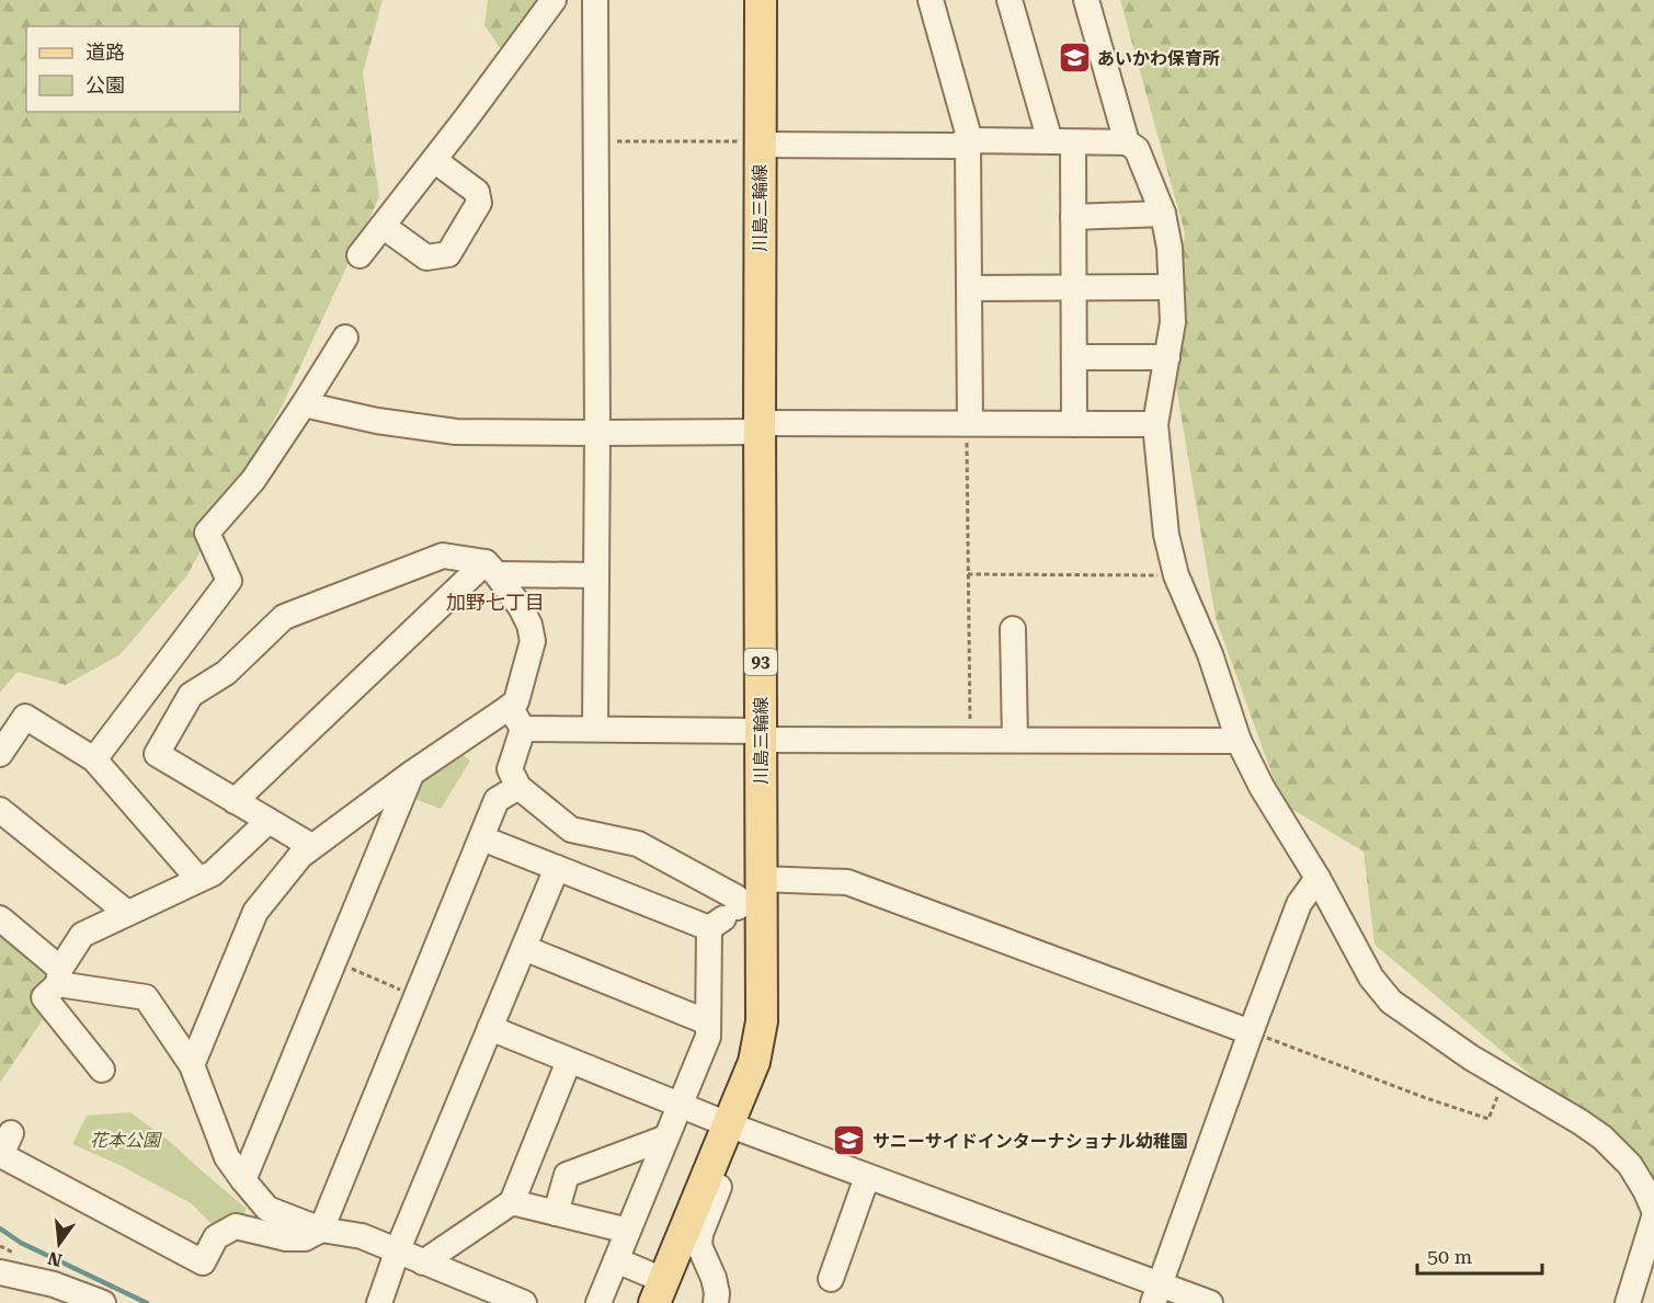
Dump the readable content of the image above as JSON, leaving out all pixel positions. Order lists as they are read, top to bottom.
{
  "streets": {
    "main road": ["川島三輪線", "93"]
  },
  "districts": ["加野七丁目"],
  "parks": ["花本公園"],
  "places": {
    "school or university": ["あいかわ保育所", "サニーサイドインターナショナル幼稚園"]
  },
  "legend": ["道路", "公園"],
  "scale_bar": "50 m",
  "north": "bottom"
}
